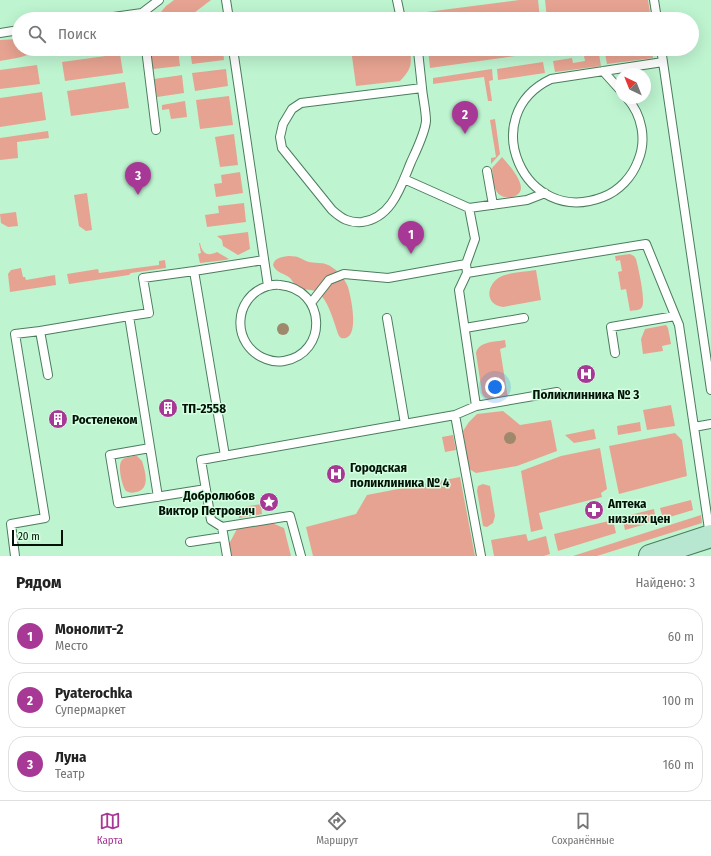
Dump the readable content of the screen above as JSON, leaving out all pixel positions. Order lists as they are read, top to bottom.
{
  "places": {
    "hospital": ["Поликлинника № 3", "Городская поликлиника № 4"],
    "building": ["ТП-2558", "Ростелеком"],
    "place": ["Добролюбов Виктор Петрович"],
    "pharmacy": ["Аптека низких цен"]
  },
  "scale_bar": "20 m",
  "north": "top left",
  "page": {
    "search": "Поиск",
    "pins": ["2", "3", "1"],
    "scale": "20 m",
    "heading": ["Рядом", "Найдено: 3"],
    "list": [
      {
        "mark": "1",
        "name": "Монолит-2",
        "note": "Место",
        "value": "60 m"
      },
      {
        "mark": "2",
        "name": "Pyaterochka",
        "note": "Супермаркет",
        "value": "100 m"
      },
      {
        "mark": "3",
        "name": "Луна",
        "note": "Театр",
        "value": "160 m"
      }
    ],
    "nav": ["Карта", "Маршрут", "Сохранённые"]
  }
}
